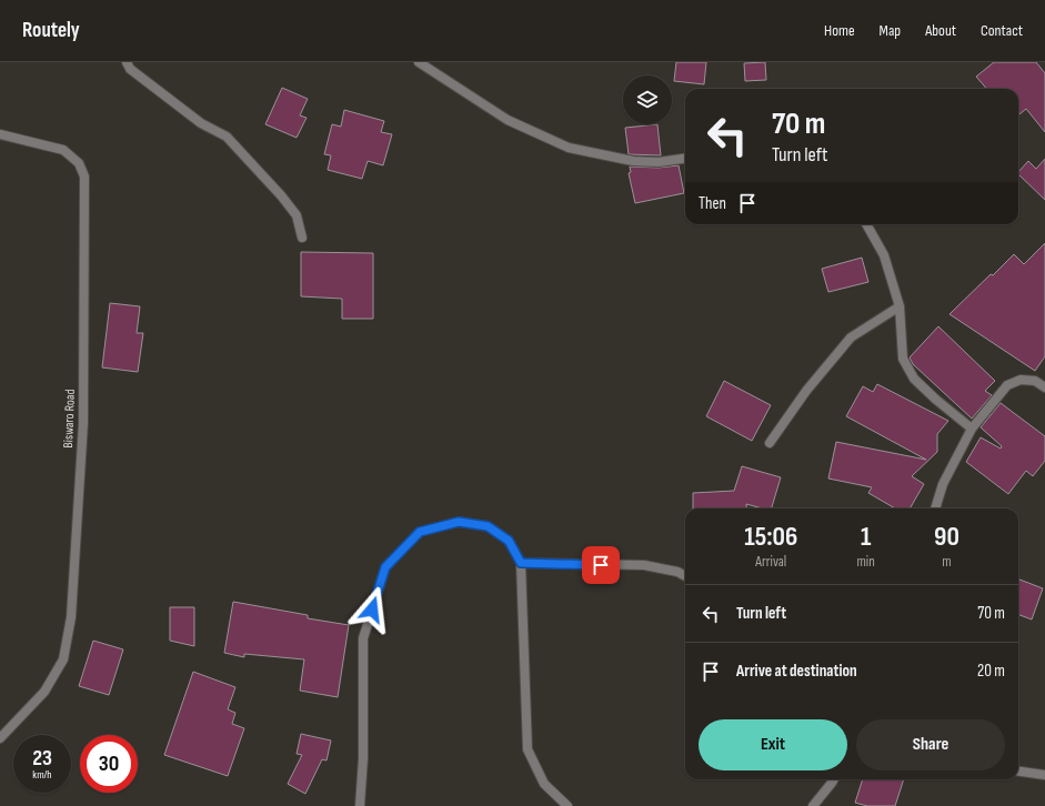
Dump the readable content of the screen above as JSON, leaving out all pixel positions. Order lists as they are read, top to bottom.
{
  "streets": {
    "street": ["Biswaro Road"]
  },
  "page": {
    "header": "Routely",
    "nav": [
      "Home",
      "Map",
      "About",
      "Contact"
    ],
    "turn": ["70 m", "Turn left"],
    "then": "Then",
    "eta": [
      "15:06",
      "Arrival",
      "1",
      "min",
      "90",
      "m"
    ],
    "list": [
      {
        "name": "Turn left",
        "value": "70 m"
      },
      {
        "name": "Arrive at destination",
        "value": "20 m"
      }
    ],
    "buttons": ["Exit", "Share"],
    "speed": "23 km/h",
    "limit": "30"
  }
}
